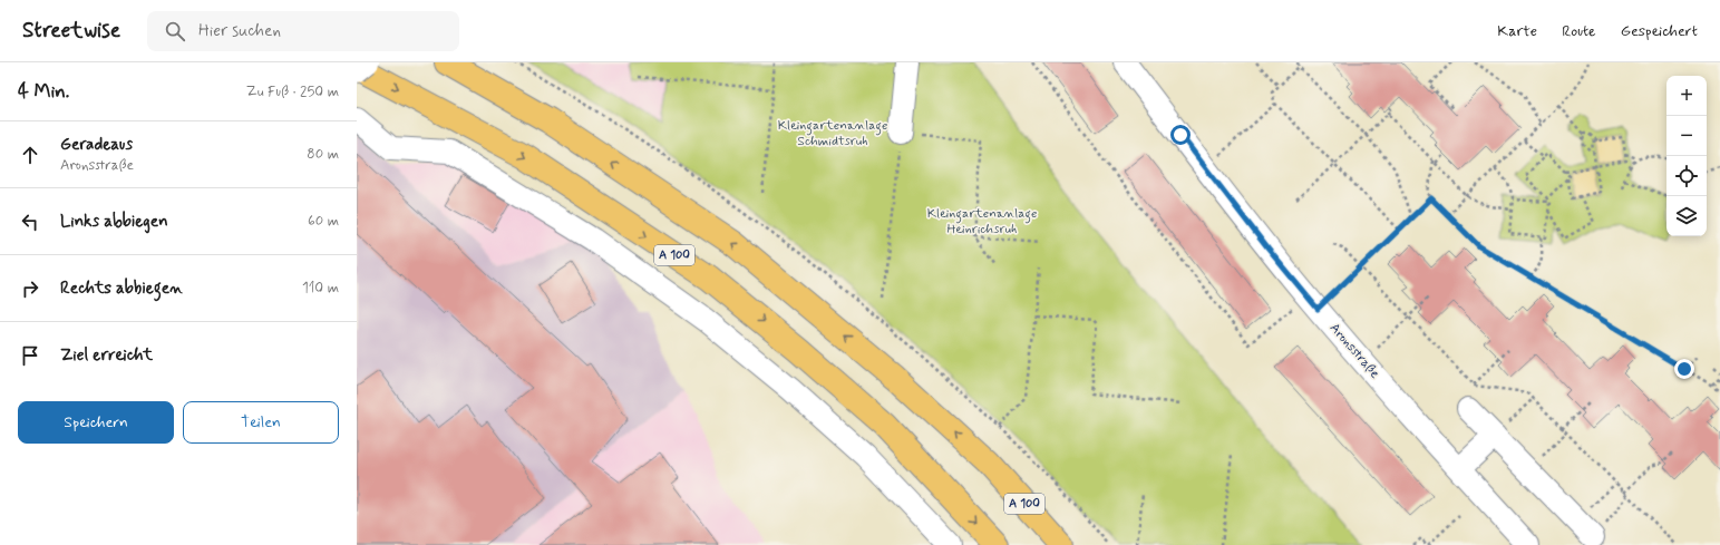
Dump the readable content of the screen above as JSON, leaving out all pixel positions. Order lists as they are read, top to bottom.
{
  "streets": {
    "highway": ["A 100"],
    "street": ["Aronsstraße"]
  },
  "parks": ["Kleingartenanlage Schmidtsruh", "Kleingartenanlage Heinrichsruh"],
  "page": {
    "header": "Streetwise",
    "search": "Hier suchen",
    "nav": ["Karte", "Route", "Gespeichert"],
    "heading": ["4 Min.", "Zu Fuß · 250 m"],
    "map_buttons": ["+", "−"],
    "list": [
      ["Geradeaus", "Aronsstraße", "80 m"],
      ["Links abbiegen", "60 m"],
      ["Rechts abbiegen", "110 m"],
      "Ziel erreicht"
    ],
    "buttons": ["Speichern", "Teilen"]
  }
}
